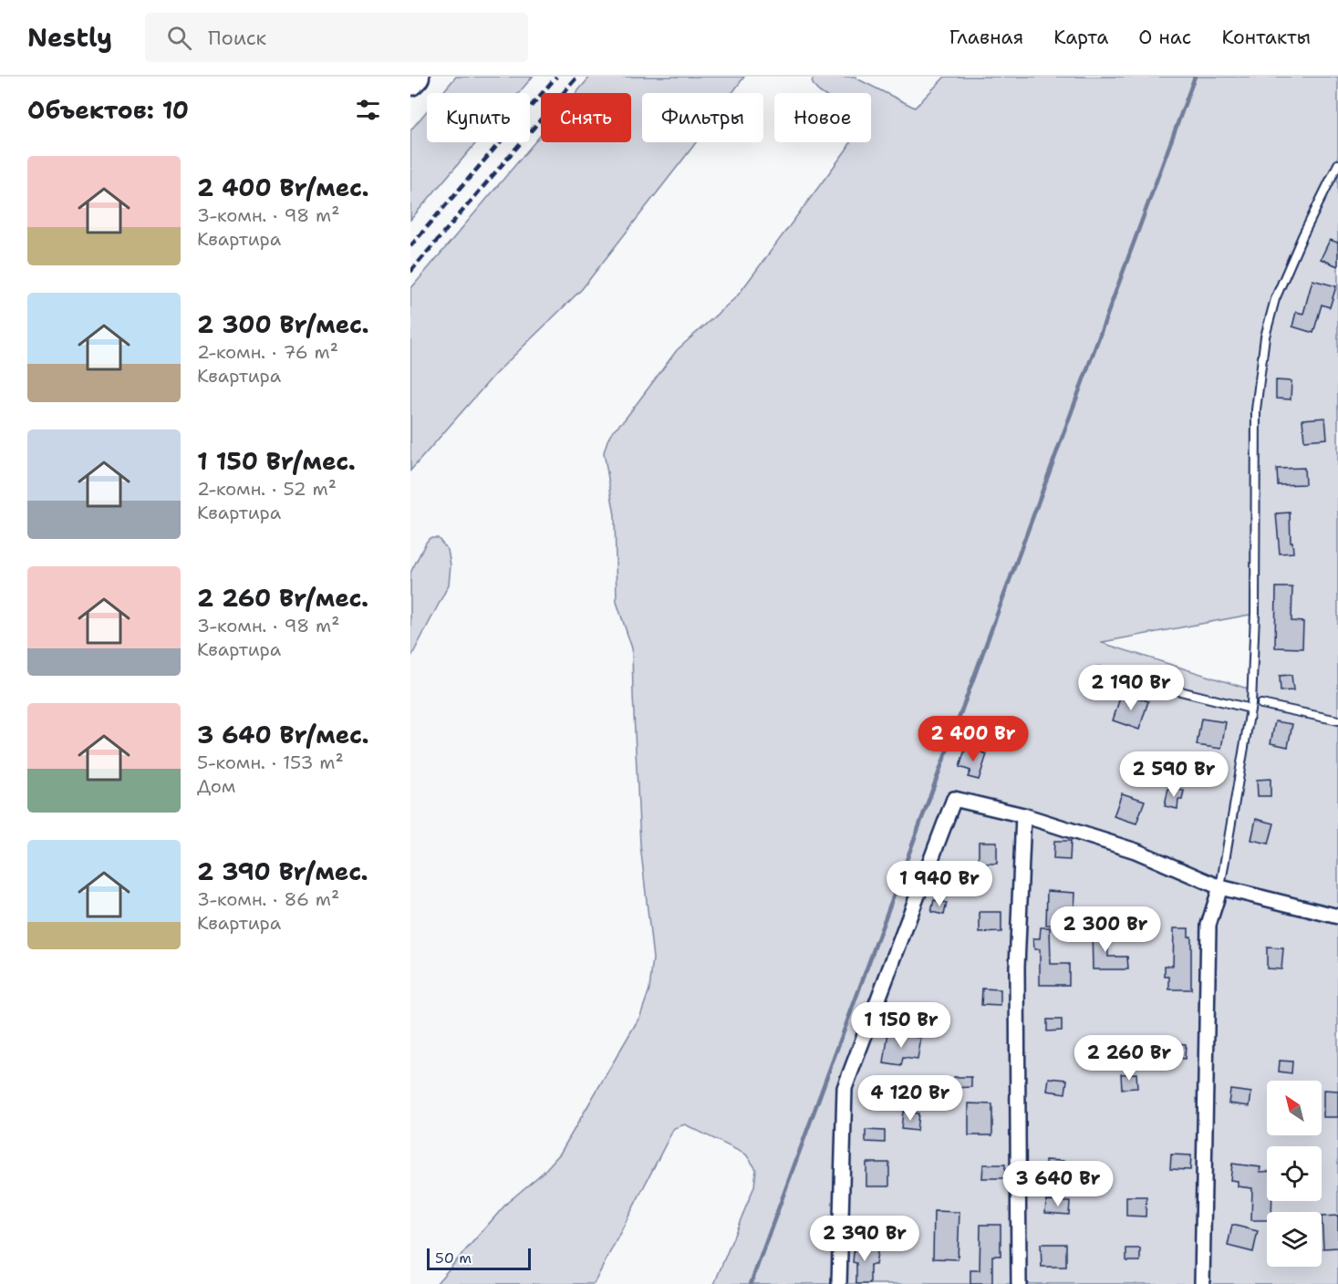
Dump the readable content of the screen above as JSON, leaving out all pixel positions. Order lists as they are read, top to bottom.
{
  "scale_bar": "50 m",
  "north": "top left",
  "page": {
    "header": "Nestly",
    "search": "Поиск",
    "nav": [
      "Главная",
      "Карта",
      "О нас",
      "Контакты"
    ],
    "heading": "Объектов: 10",
    "chip": [
      "Купить",
      "Снять",
      "Фильтры",
      "Новое"
    ],
    "list": [
      {
        "name": "2 400 Br/мес.",
        "note": "3-комн. · 98 m² · Квартира"
      },
      {
        "name": "2 300 Br/мес.",
        "note": "2-комн. · 76 m² · Квартира"
      },
      {
        "name": "1 150 Br/мес.",
        "note": "2-комн. · 52 m² · Квартира"
      },
      {
        "name": "2 260 Br/мес.",
        "note": "3-комн. · 98 m² · Квартира"
      },
      {
        "name": "3 640 Br/мес.",
        "note": "5-комн. · 153 m² · Дом"
      },
      {
        "name": "2 390 Br/мес.",
        "note": "3-комн. · 86 m² · Квартира"
      }
    ],
    "price": [
      "2 190 Br",
      "2 400 Br",
      "2 590 Br",
      "1 940 Br",
      "2 300 Br",
      "1 150 Br",
      "2 260 Br",
      "4 120 Br",
      "3 640 Br",
      "2 390 Br"
    ],
    "scale": "50 m"
  }
}
